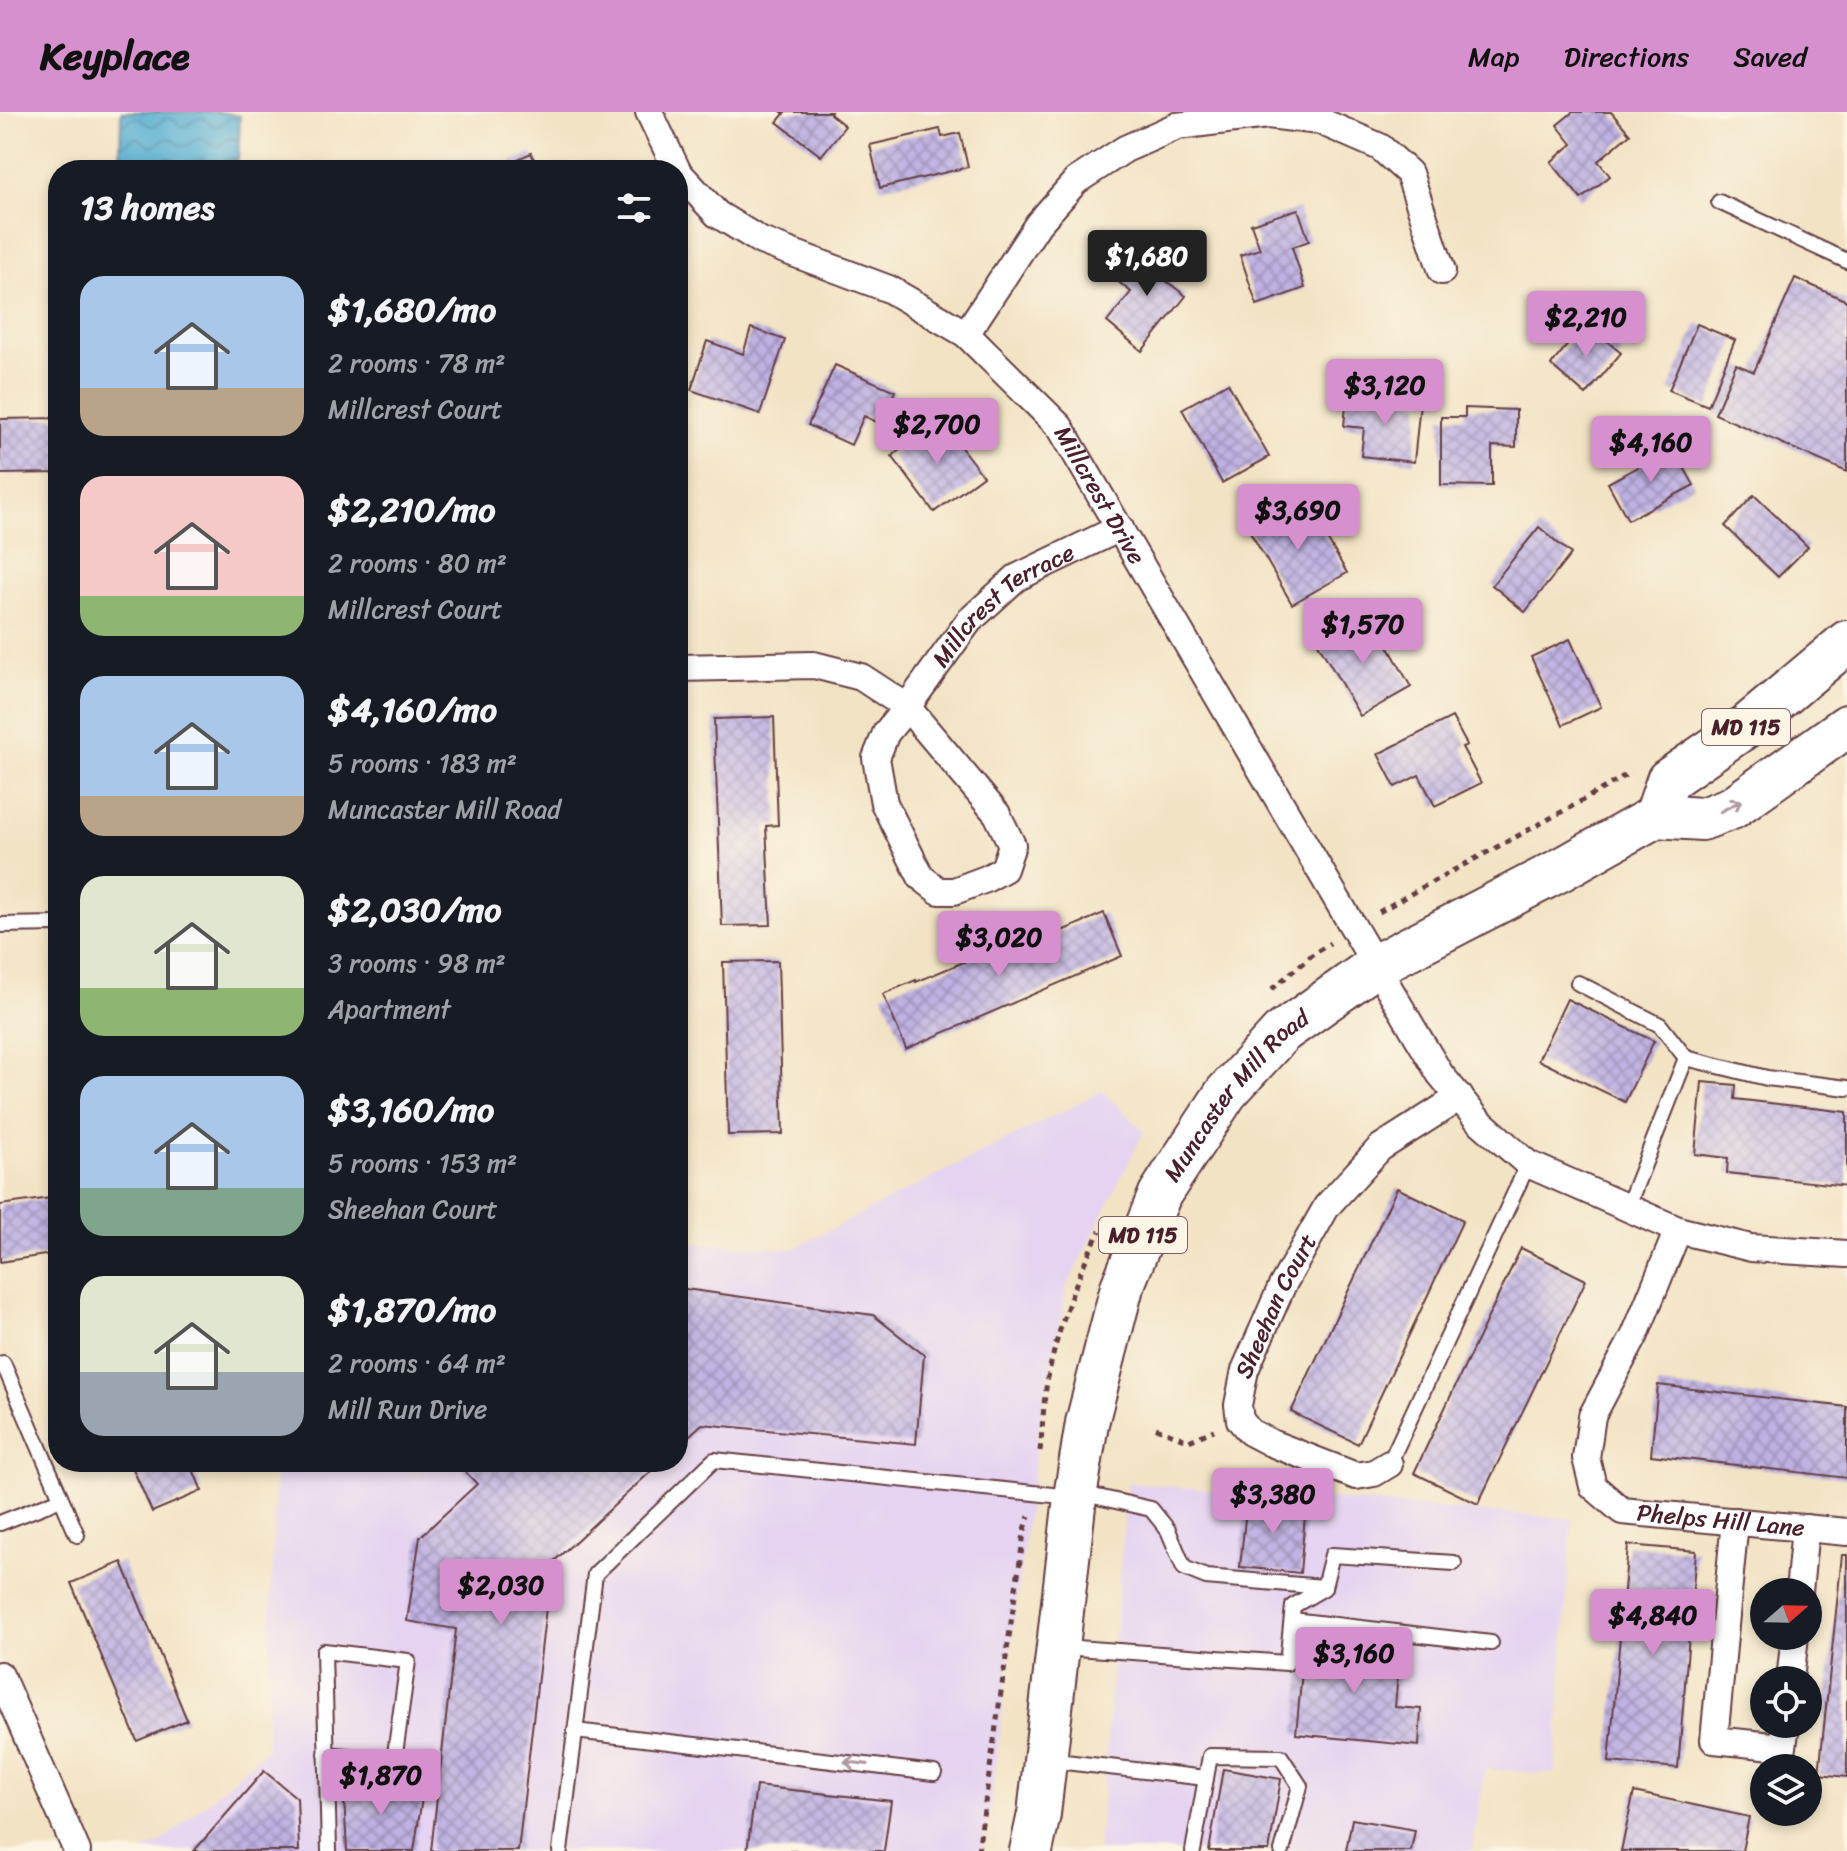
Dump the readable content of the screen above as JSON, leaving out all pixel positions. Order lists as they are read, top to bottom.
{
  "streets": {
    "main road": ["MD 115", "Muncaster Mill Road"],
    "street": [
      "Millcrest Drive",
      "Millcrest Terrace",
      "Sheehan Court",
      "Phelps Hill Lane"
    ]
  },
  "crossings": [
    ["Millcrest Drive", "Millcrest Terrace"],
    ["Millcrest Drive", "Muncaster Mill Road"],
    ["MD 115", "Muncaster Mill Road"]
  ],
  "north": "right",
  "page": {
    "header": "Keyplace",
    "nav": ["Map", "Directions", "Saved"],
    "heading": "13 homes",
    "price": [
      "$1,680",
      "$2,210",
      "$3,120",
      "$2,700",
      "$4,160",
      "$3,690",
      "$1,570",
      "$3,020",
      "$3,380",
      "$2,030",
      "$4,840",
      "$3,160",
      "$1,870"
    ],
    "list": [
      {
        "name": "$1,680/mo",
        "note": "2 rooms · 78 m² · Millcrest Court"
      },
      {
        "name": "$2,210/mo",
        "note": "2 rooms · 80 m² · Millcrest Court"
      },
      {
        "name": "$4,160/mo",
        "note": "5 rooms · 183 m² · Muncaster Mill Road"
      },
      {
        "name": "$2,030/mo",
        "note": "3 rooms · 98 m² · Apartment"
      },
      {
        "name": "$3,160/mo",
        "note": "5 rooms · 153 m² · Sheehan Court"
      },
      {
        "name": "$1,870/mo",
        "note": "2 rooms · 64 m² · Mill Run Drive"
      }
    ]
  }
}
